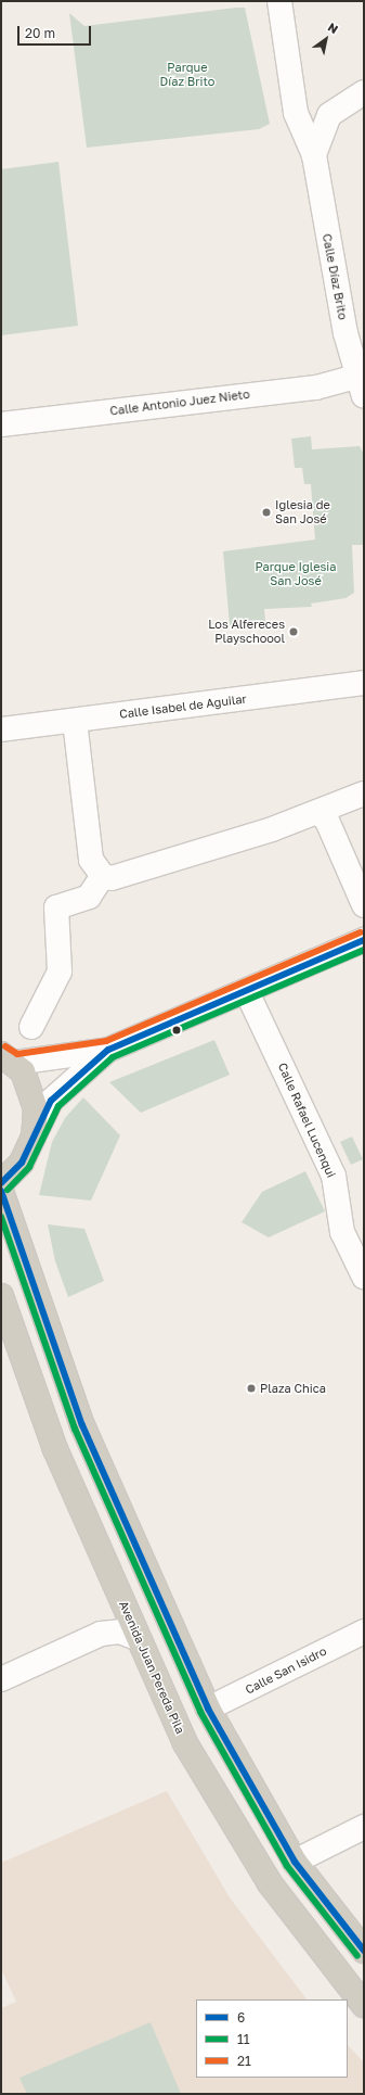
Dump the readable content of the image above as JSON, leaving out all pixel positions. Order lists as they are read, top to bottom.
{
  "streets": {
    "highway": ["Avenida Juan Pereda Pila"],
    "street": [
      "Calle Díaz Brito",
      "Calle Antonio Juez Nieto",
      "Calle Isabel de Aguilar",
      "Calle Rafael Lucenqui",
      "Calle San Isidro"
    ]
  },
  "crossings": [
    ["Calle Díaz Brito", "Calle Antonio Juez Nieto"]
  ],
  "parks": ["Parque Díaz Brito", "Parque Iglesia San José"],
  "places": ["Iglesia de San José", "Los Alfereces Playschoool", "Plaza Chica"],
  "lines": ["transit line 21", "transit line 6", "transit line 11"],
  "legend": ["6", "11", "21"],
  "scale_bar": "20 m",
  "north": "top right"
}
